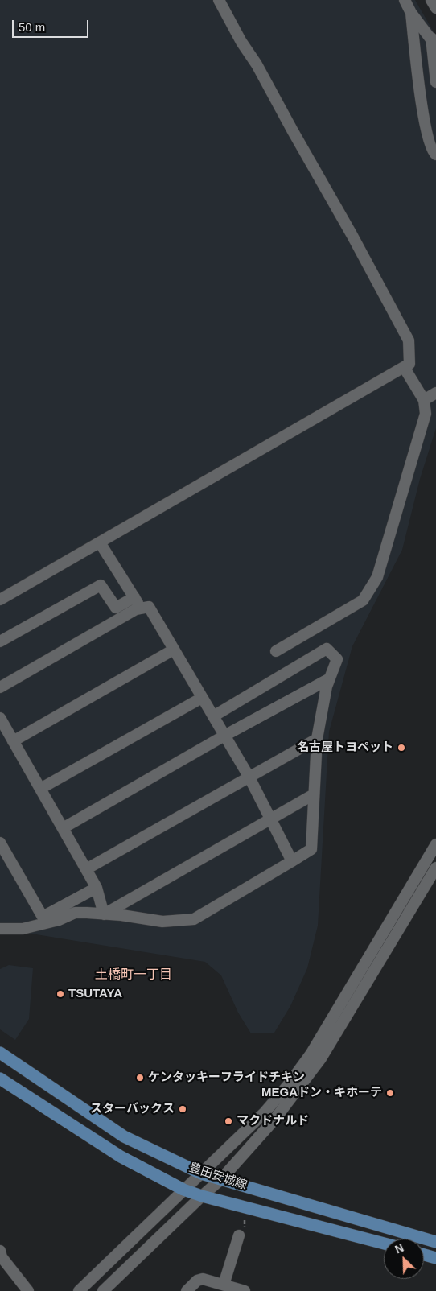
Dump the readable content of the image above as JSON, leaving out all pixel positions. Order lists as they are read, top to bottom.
{
  "streets": {
    "main road": ["豊田安城線"]
  },
  "districts": ["土橋町一丁目"],
  "places": [
    "名古屋トヨペット",
    "TSUTAYA",
    "ケンタッキーフライドチキン",
    "MEGAドン・キホーテ",
    "スターバックス",
    "マクドナルド"
  ],
  "scale_bar": "50 m",
  "north": "top left"
}
